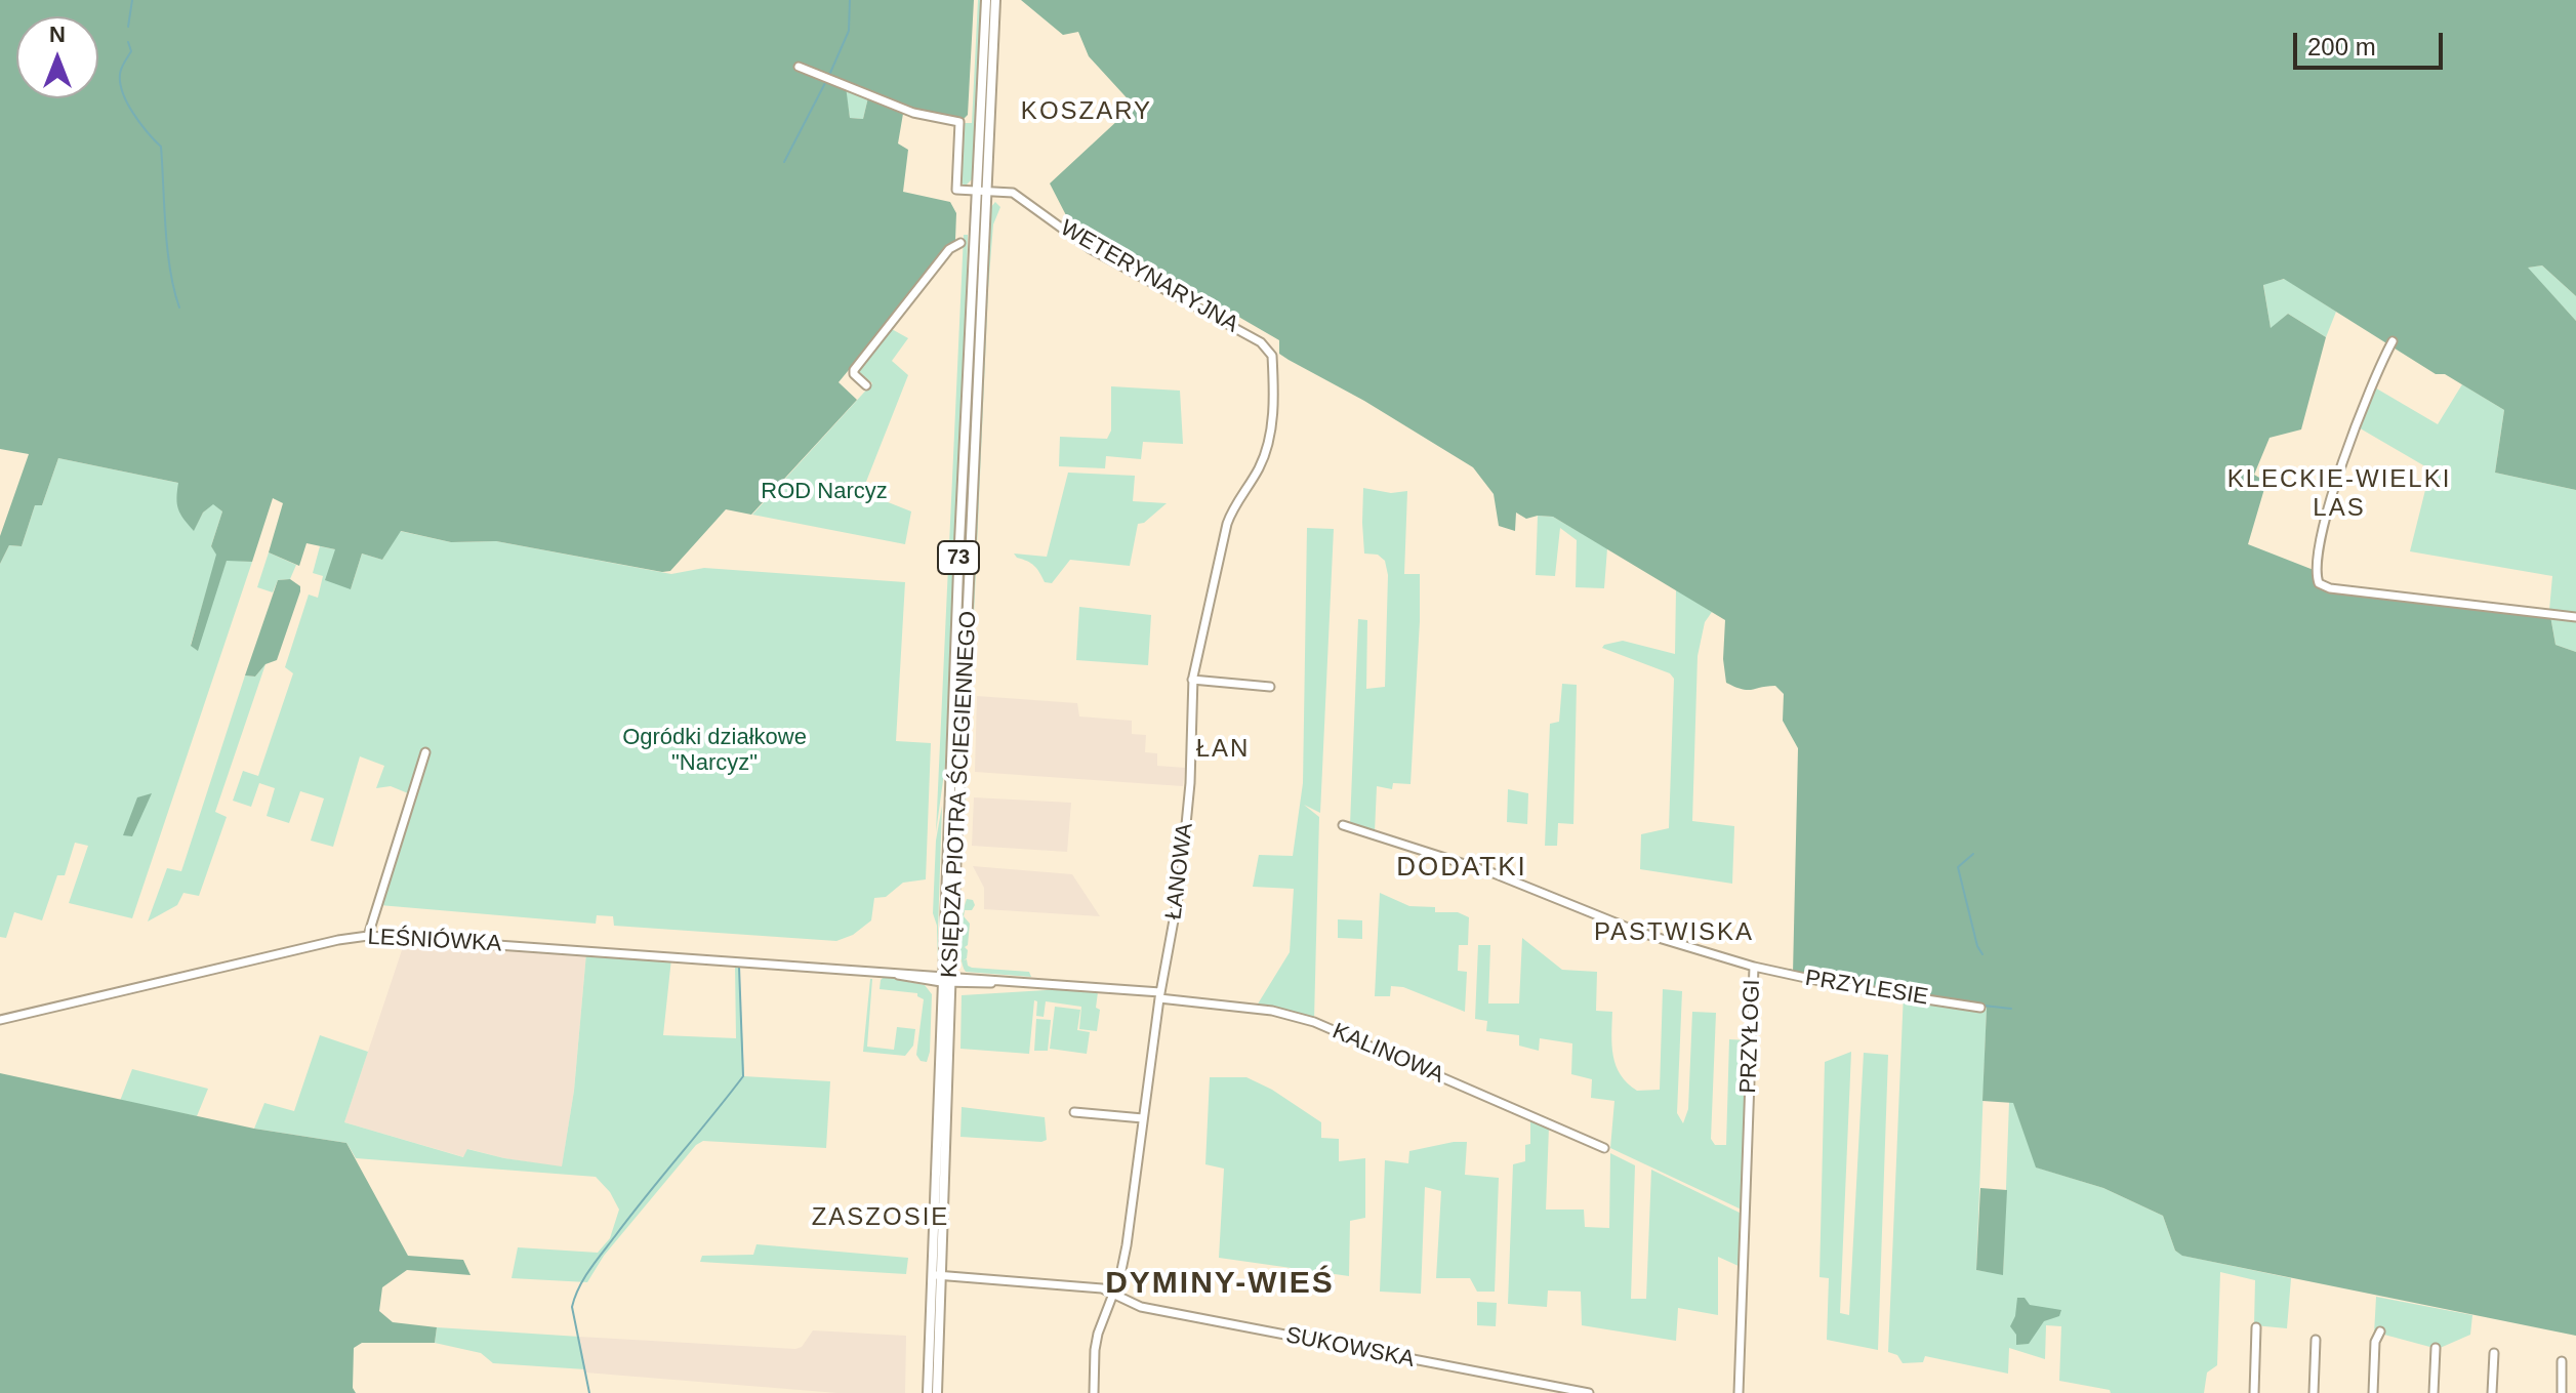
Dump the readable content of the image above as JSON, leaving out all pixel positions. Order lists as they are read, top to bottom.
{
  "streets": {
    "main road": ["73", "KSIĘDZA PIOTRA ŚCIEGIENNEGO"],
    "street": [
      "WETERYNARYJNA",
      "ŁANOWA",
      "LEŚNIÓWKA",
      "PRZYLESIE",
      "PRZYŁOGI",
      "KALINOWA",
      "SUKOWSKA"
    ]
  },
  "crossings": [
    ["WETERYNARYJNA", "KSIĘDZA PIOTRA ŚCIEGIENNEGO"],
    ["WETERYNARYJNA", "ŁANOWA"],
    ["KSIĘDZA PIOTRA ŚCIEGIENNEGO", "LEŚNIÓWKA"],
    ["KSIĘDZA PIOTRA ŚCIEGIENNEGO", "KALINOWA"],
    ["KSIĘDZA PIOTRA ŚCIEGIENNEGO", "SUKOWSKA"],
    ["ŁANOWA", "KALINOWA"],
    ["ŁANOWA", "SUKOWSKA"],
    ["LEŚNIÓWKA", "KALINOWA"],
    ["PRZYLESIE", "PRZYŁOGI"]
  ],
  "districts": [
    "KOSZARY",
    "KLECKIE-WIELKI LAS",
    "ŁAN",
    "DODATKI",
    "PASTWISKA",
    "ZASZOSIE",
    "DYMINY-WIEŚ"
  ],
  "parks": ["ROD Narcyz", "Ogródki działkowe \"Narcyz\""],
  "scale_bar": "200 m",
  "north": "top"
}
